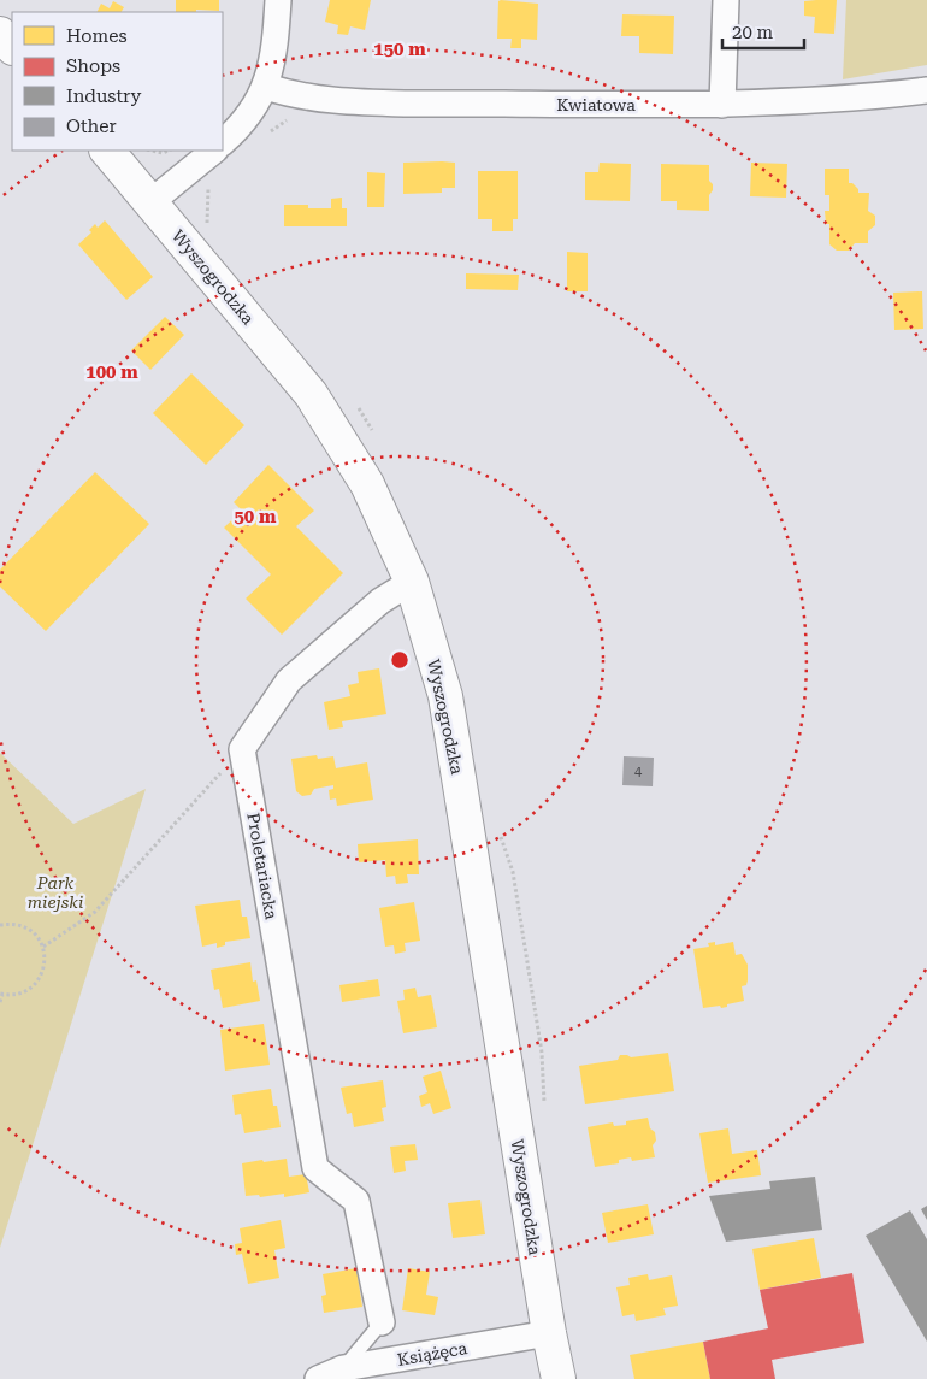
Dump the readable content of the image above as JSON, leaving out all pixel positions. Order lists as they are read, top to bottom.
{
  "streets": {
    "main road": ["Wyszogrodzka"],
    "street": ["Kwiatowa", "Proletariacka", "Książęca"]
  },
  "crossings": [
    ["Wyszogrodzka", "Książęca"]
  ],
  "parks": ["Park miejski"],
  "house_numbers": ["4"],
  "legend": [
    "Homes",
    "Shops",
    "Industry",
    "Other"
  ],
  "scale_bar": "20 m",
  "rings": ["150 m", "100 m", "50 m"]
}
